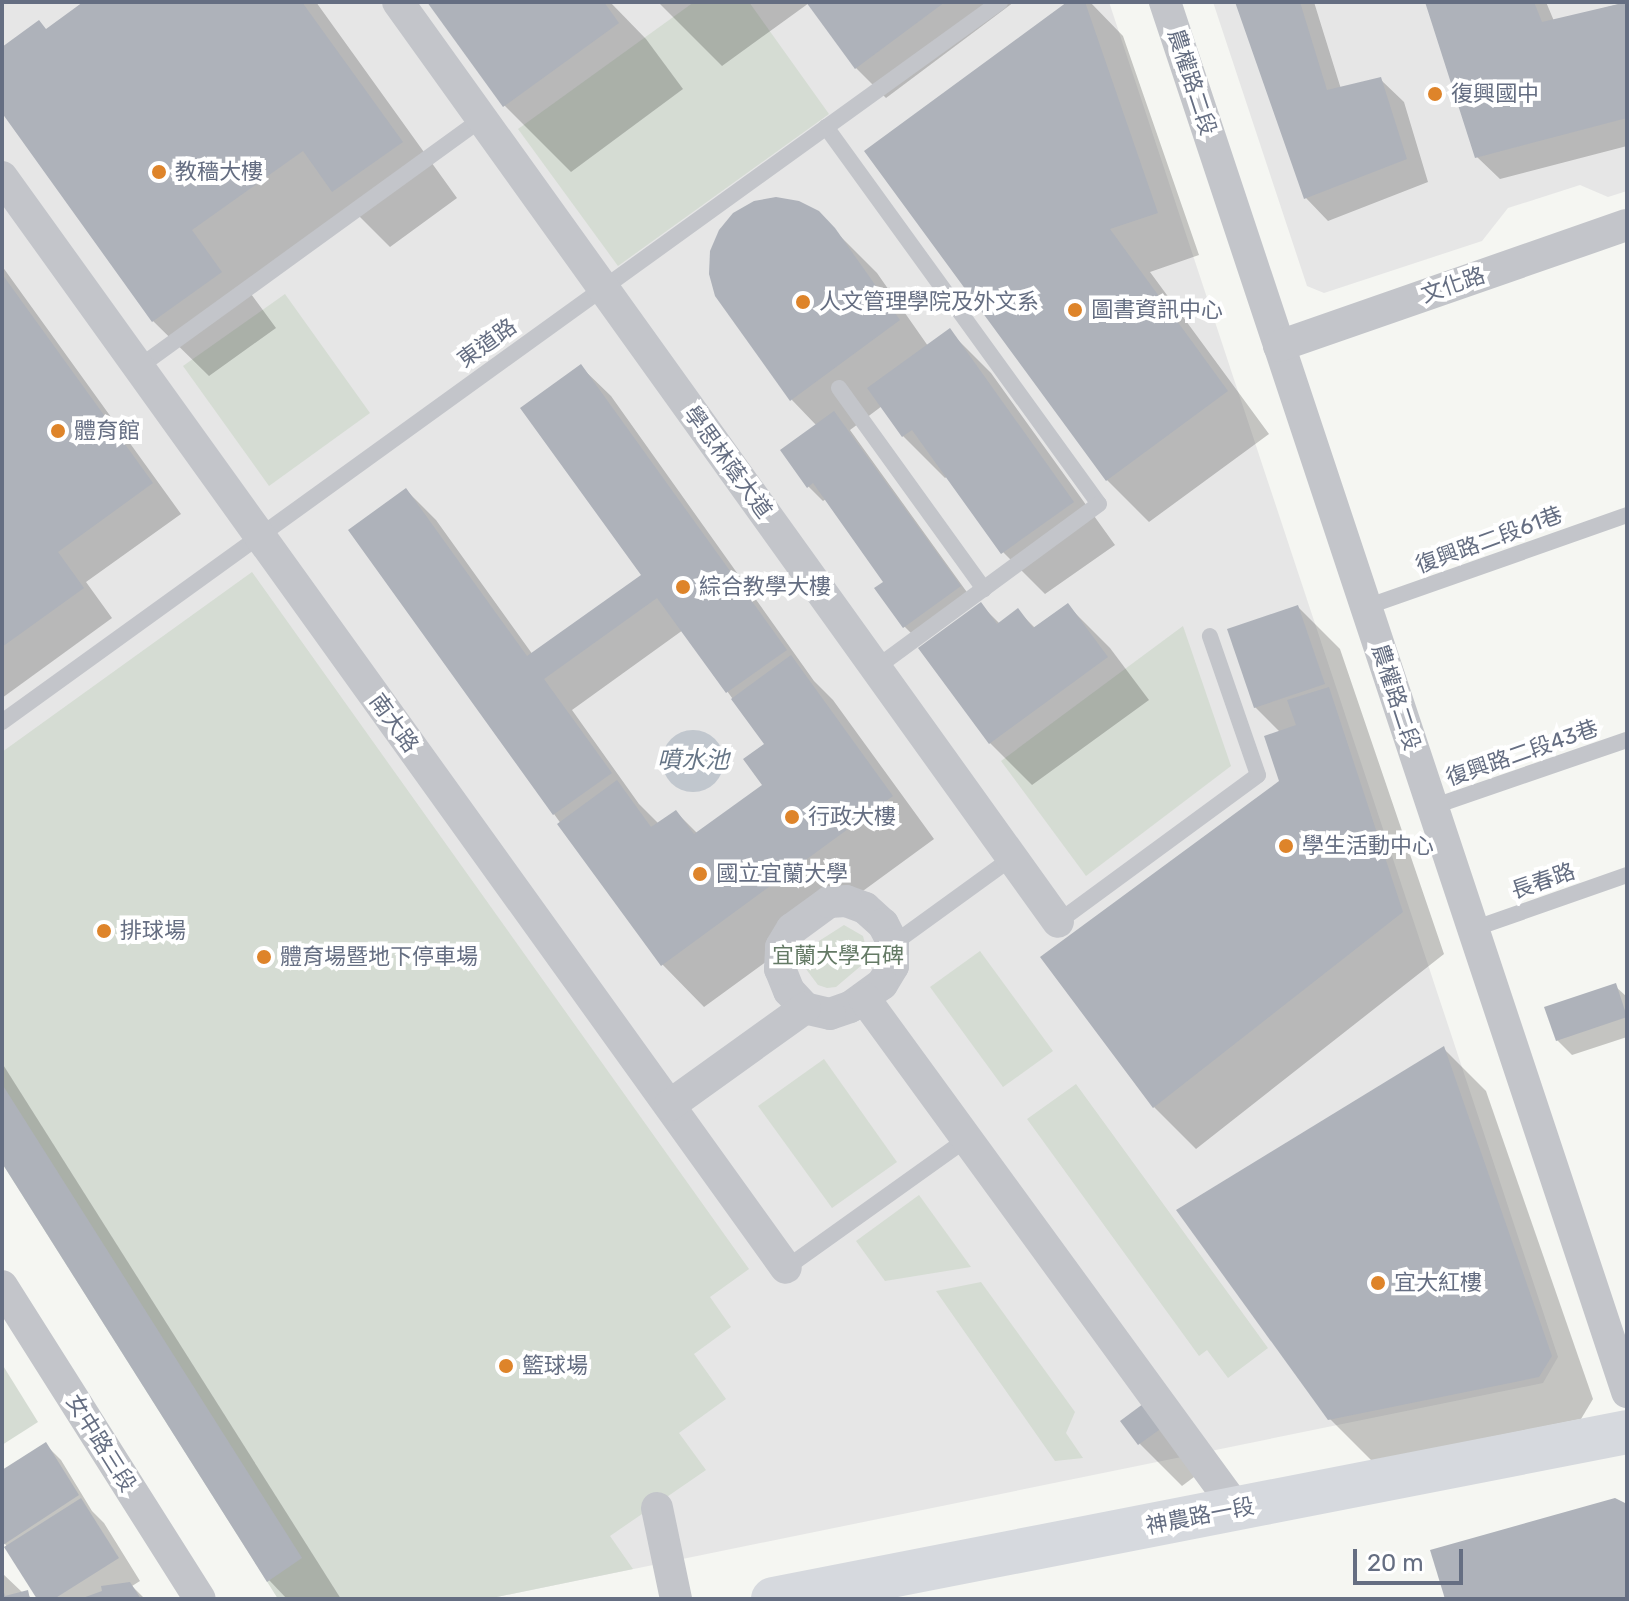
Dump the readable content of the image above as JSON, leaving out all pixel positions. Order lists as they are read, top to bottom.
{
  "streets": {
    "street": [
      "農權路二段",
      "文化路",
      "學思林蔭大道",
      "南大路",
      "女中路三段",
      "神農路一段"
    ],
    "lane": [
      "東道路",
      "復興路二段61巷",
      "復興路二段43巷",
      "長春路"
    ]
  },
  "crossings": [
    ["農權路二段", "文化路"],
    ["農權路二段", "復興路二段61巷"],
    ["農權路二段", "復興路二段43巷"],
    ["農權路二段", "長春路"],
    ["東道路", "學思林蔭大道"],
    ["東道路", "南大路"]
  ],
  "water": ["噴水池"],
  "parks": ["宜蘭大學石碑"],
  "places": [
    "復興國中",
    "教穡大樓",
    "人文管理學院及外文系",
    "圖書資訊中心",
    "體育館",
    "綜合教學大樓",
    "行政大樓",
    "學生活動中心",
    "國立宜蘭大學",
    "排球場",
    "體育場暨地下停車場",
    "宜大紅樓",
    "籃球場"
  ],
  "scale_bar": "20 m"
}
